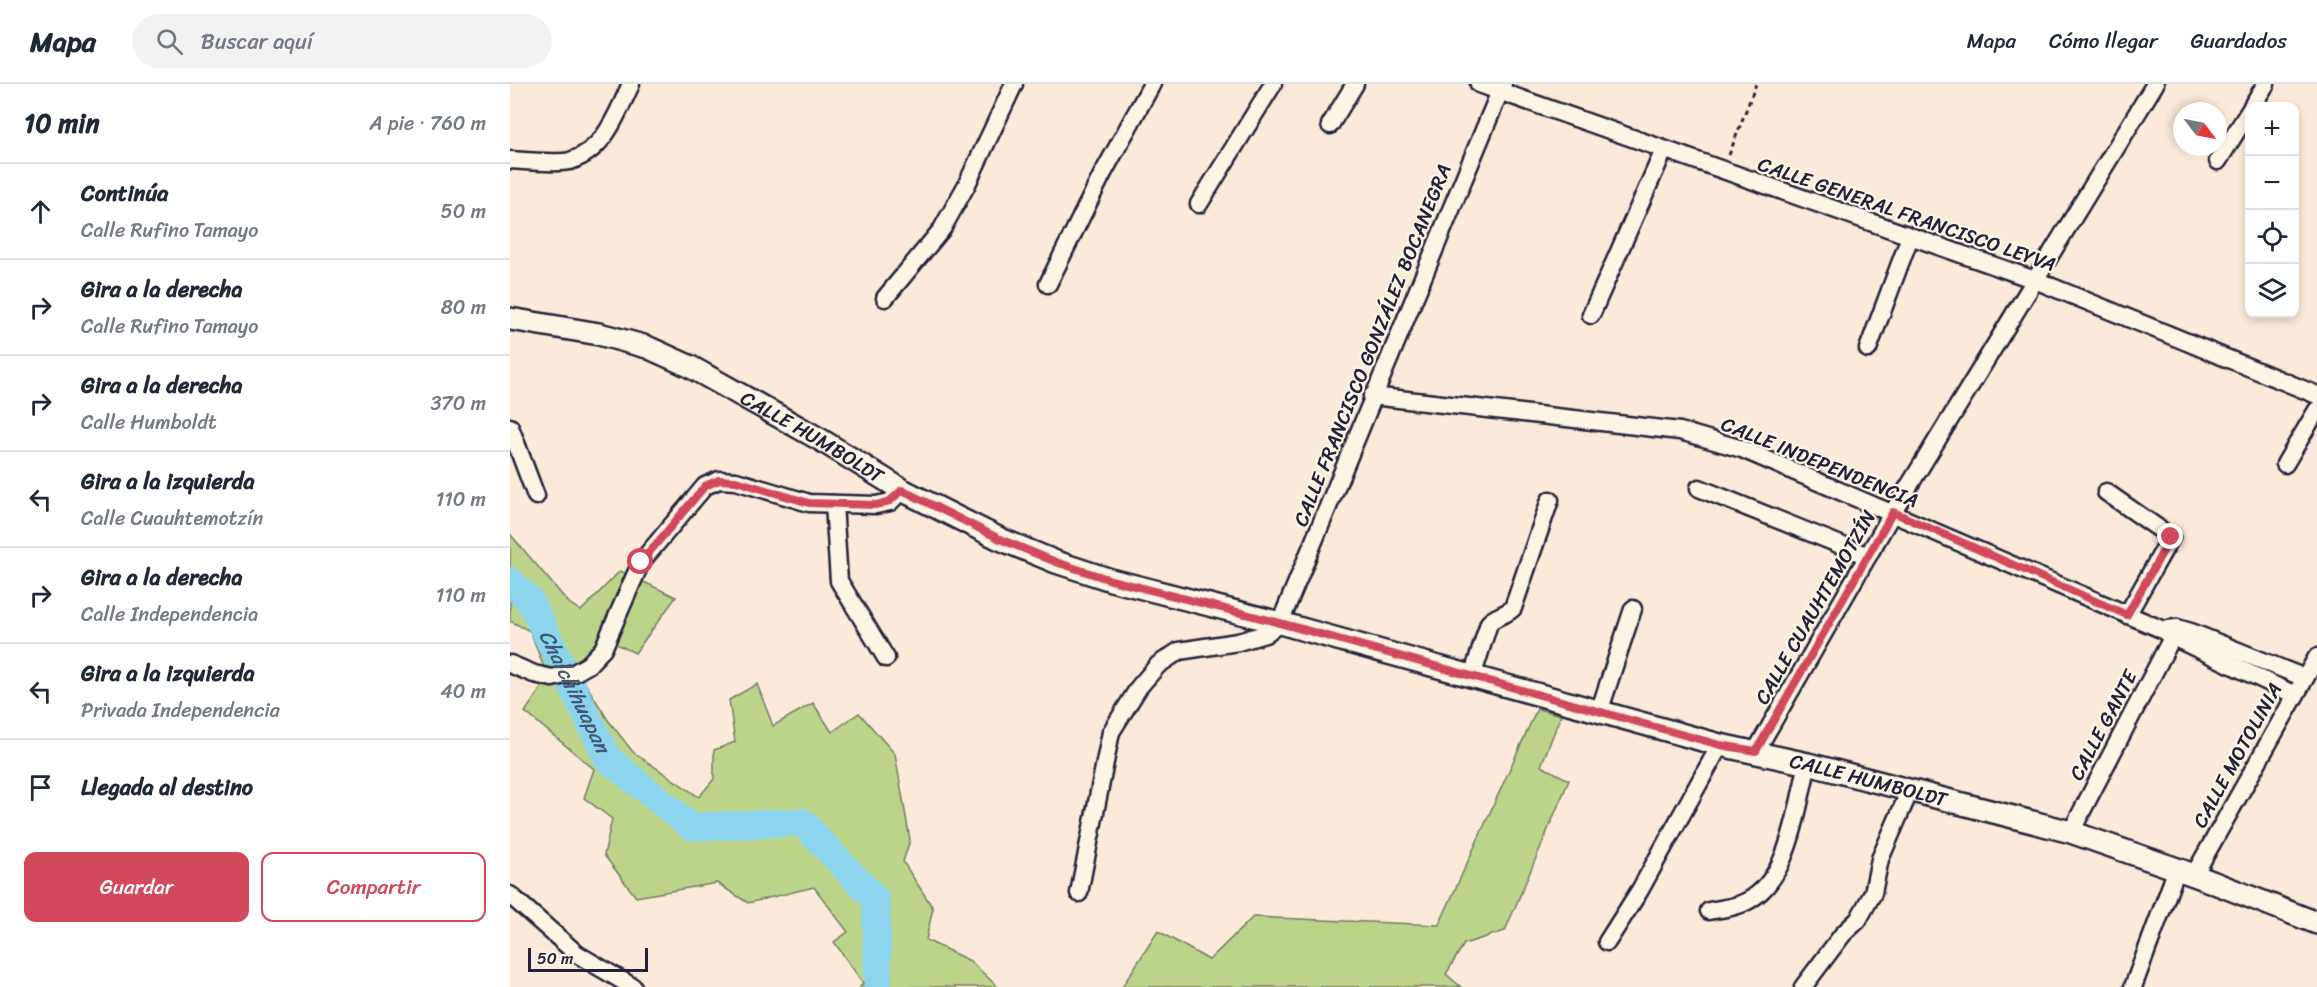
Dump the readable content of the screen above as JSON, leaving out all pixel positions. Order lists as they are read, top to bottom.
{
  "streets": {
    "main road": ["CALLE HUMBOLDT"],
    "street": [
      "CALLE GENERAL FRANCISCO LEYVA",
      "CALLE FRANCISCO GONZÁLEZ BOCANEGRA",
      "CALLE INDEPENDENCIA",
      "CALLE CUAUHTEMOTZÍN",
      "CALLE GANTE",
      "CALLE MOTOLINIA"
    ]
  },
  "crossings": [
    ["CALLE GENERAL FRANCISCO LEYVA", "CALLE FRANCISCO GONZÁLEZ BOCANEGRA"],
    ["CALLE GENERAL FRANCISCO LEYVA", "CALLE CUAUHTEMOTZÍN"],
    ["CALLE FRANCISCO GONZÁLEZ BOCANEGRA", "CALLE HUMBOLDT"],
    ["CALLE FRANCISCO GONZÁLEZ BOCANEGRA", "CALLE INDEPENDENCIA"],
    ["CALLE HUMBOLDT", "CALLE CUAUHTEMOTZÍN"],
    ["CALLE HUMBOLDT", "CALLE GANTE"],
    ["CALLE HUMBOLDT", "CALLE MOTOLINIA"],
    ["CALLE INDEPENDENCIA", "CALLE CUAUHTEMOTZÍN"],
    ["CALLE INDEPENDENCIA", "CALLE GANTE"],
    ["CALLE INDEPENDENCIA", "CALLE MOTOLINIA"]
  ],
  "water": ["Chalchihuapan"],
  "scale_bar": "50 m",
  "north": "bottom right",
  "page": {
    "header": "Mapa",
    "search": "Buscar aquí",
    "nav": ["Mapa", "Cómo llegar", "Guardados"],
    "heading": ["10 min", "A pie · 760 m"],
    "map_buttons": ["+", "−"],
    "list": [
      ["Continúa", "Calle Rufino Tamayo", "50 m"],
      ["Gira a la derecha", "Calle Rufino Tamayo", "80 m"],
      ["Gira a la derecha", "Calle Humboldt", "370 m"],
      ["Gira a la izquierda", "Calle Cuauhtemotzín", "110 m"],
      ["Gira a la derecha", "Calle Independencia", "110 m"],
      ["Gira a la izquierda", "Privada Independencia", "40 m"],
      "Llegada al destino"
    ],
    "buttons": ["Guardar", "Compartir"],
    "scale": "50 m"
  }
}
